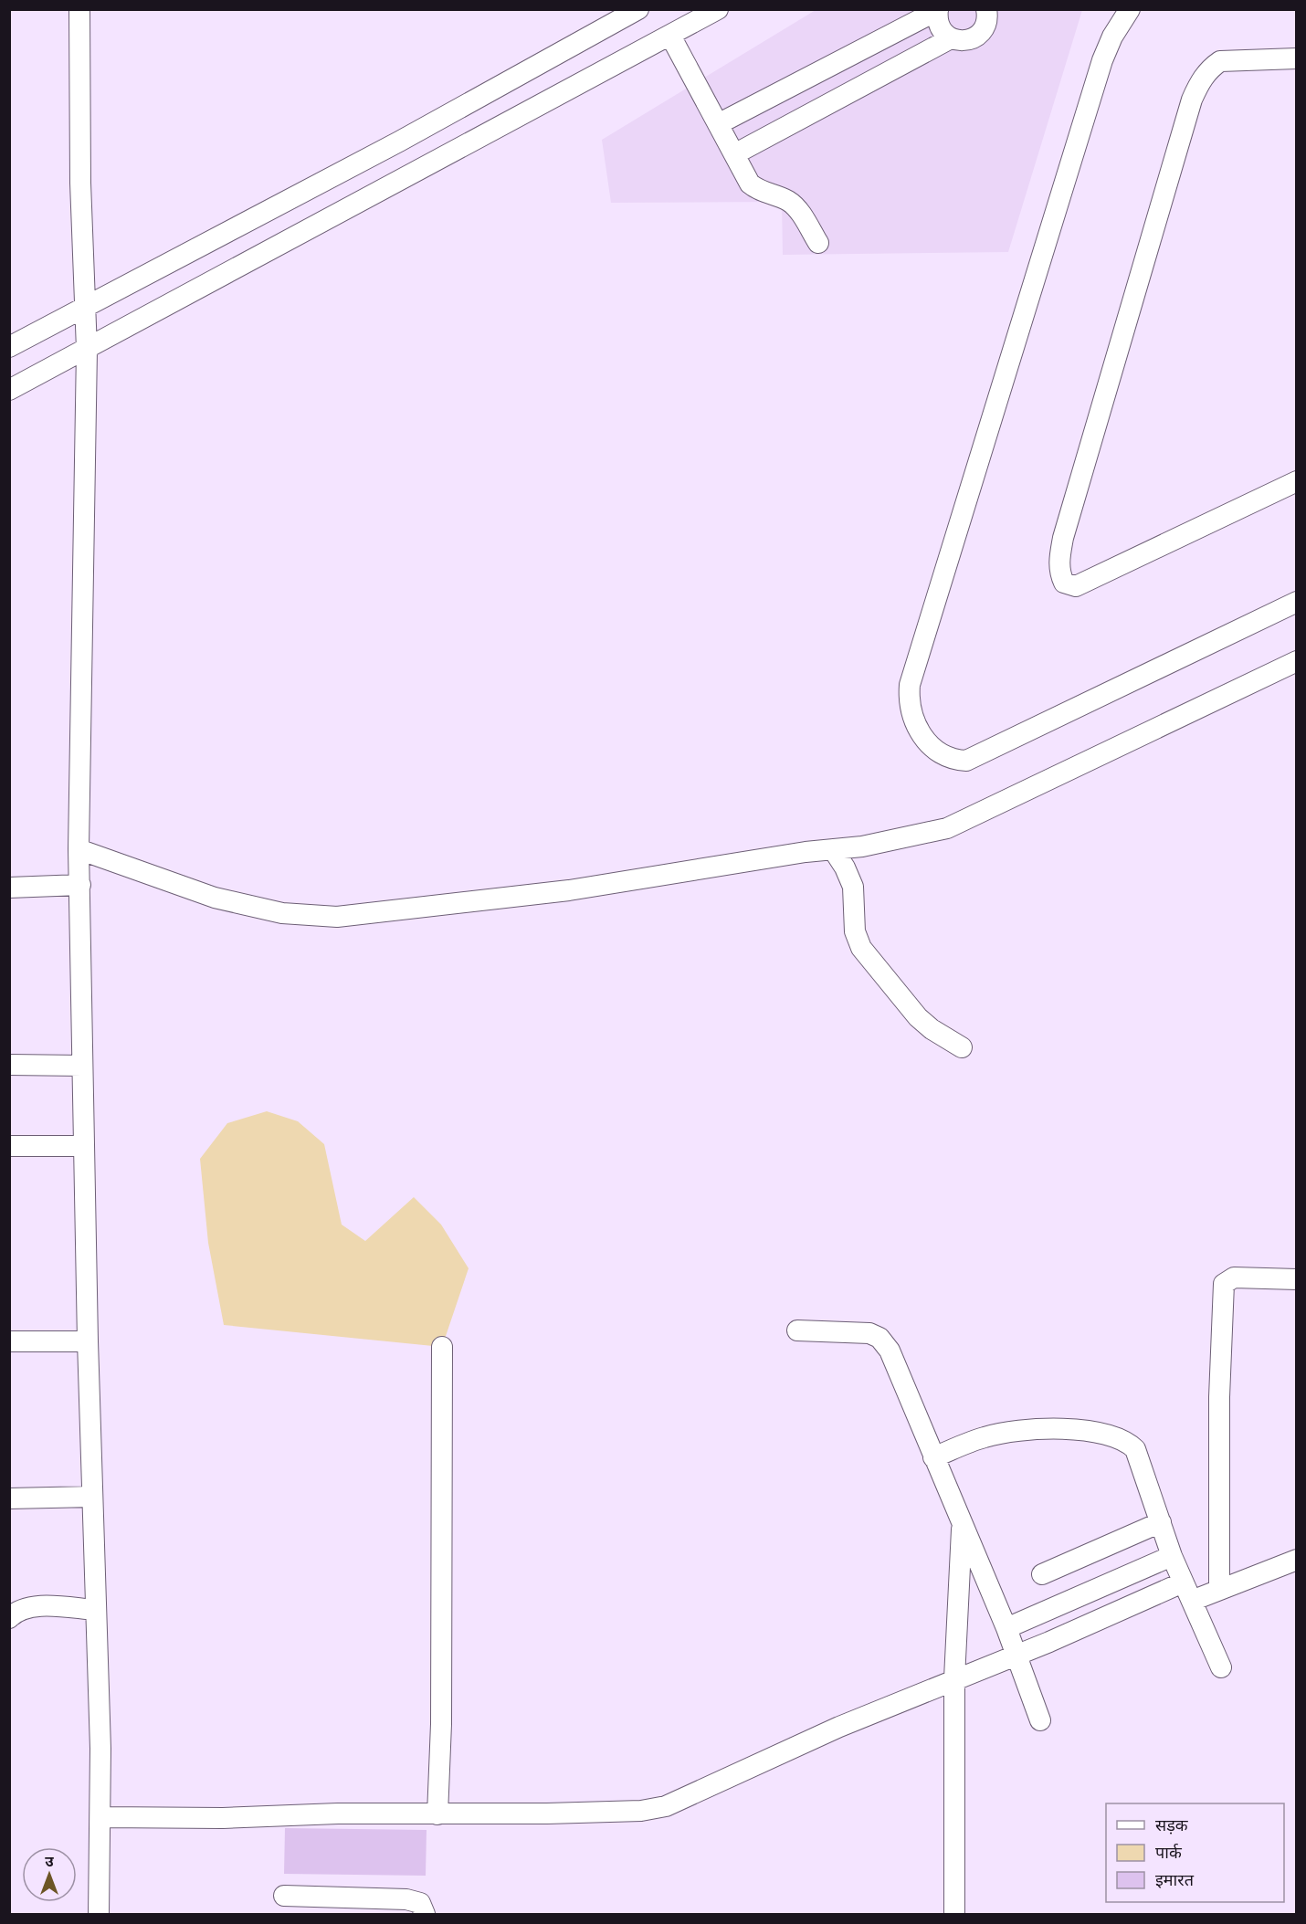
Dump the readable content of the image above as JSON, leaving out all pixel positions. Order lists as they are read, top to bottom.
{
  "legend": ["सड़क", "पार्क", "इमारत"],
  "north": "top"
}
